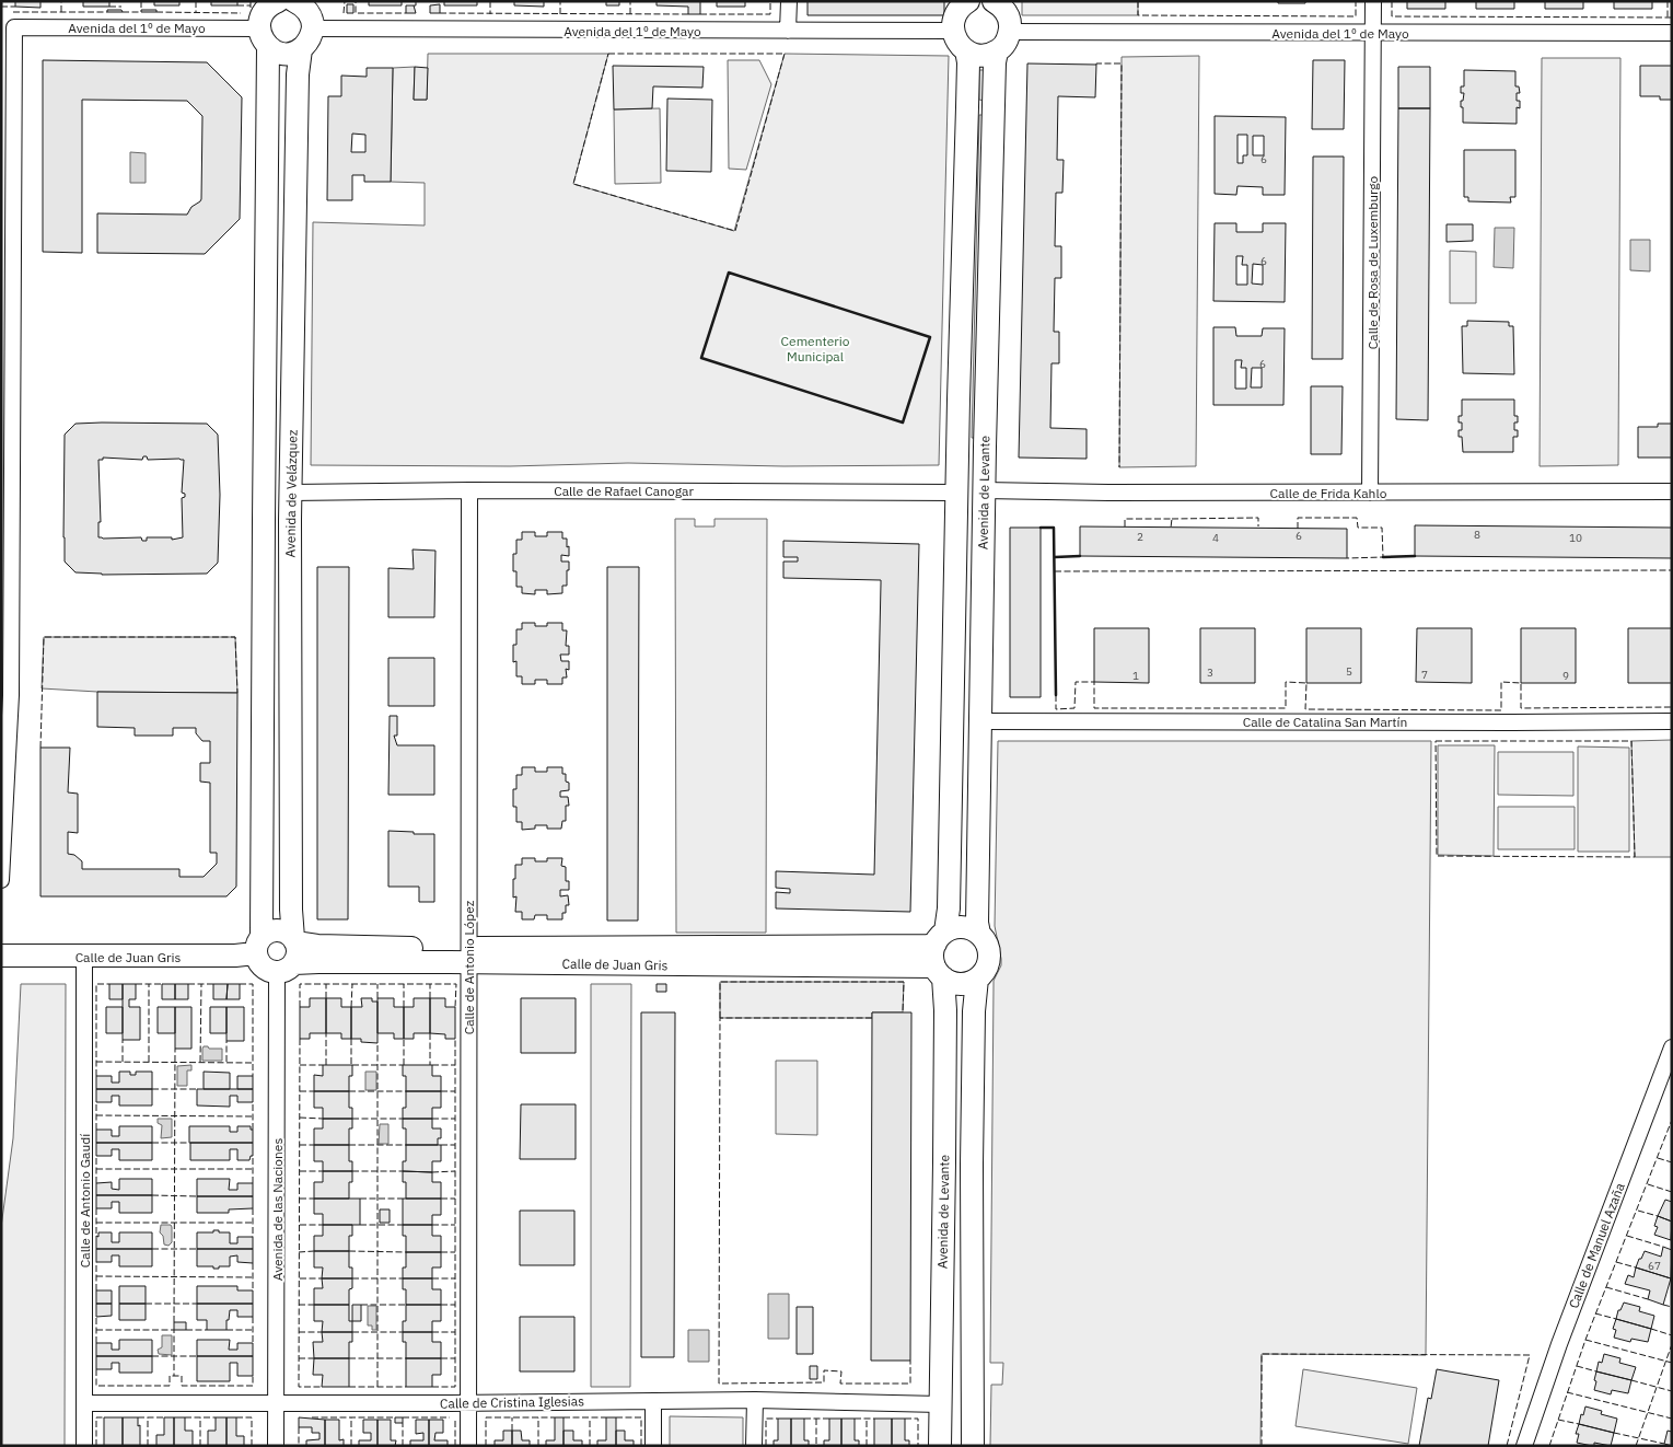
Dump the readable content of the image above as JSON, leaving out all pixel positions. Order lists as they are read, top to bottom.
{
  "streets": {
    "street": [
      "Avenida del 1º de Mayo",
      "Calle de Rosa de Luxemburgo",
      "Calle de Rafael Canogar",
      "Avenida de Levante",
      "Calle de Frida Kahlo",
      "Avenida de Velázquez",
      "Calle de Catalina San Martín",
      "Calle de Juan Gris",
      "Calle de Antonio López",
      "Calle de Antonio Gaudí",
      "Avenida de las Naciones",
      "Calle de Manuel Azaña",
      "Calle de Cristina Iglesias"
    ]
  },
  "crossings": [
    ["Avenida del 1º de Mayo", "Calle de Rosa de Luxemburgo"],
    ["Avenida del 1º de Mayo", "Avenida de Velázquez"],
    ["Calle de Rosa de Luxemburgo", "Calle de Frida Kahlo"],
    ["Calle de Rafael Canogar", "Avenida de Levante"],
    ["Calle de Rafael Canogar", "Avenida de Velázquez"],
    ["Calle de Rafael Canogar", "Calle de Antonio López"],
    ["Avenida de Levante", "Calle de Frida Kahlo"],
    ["Avenida de Levante", "Calle de Catalina San Martín"],
    ["Avenida de Levante", "Calle de Juan Gris"],
    ["Avenida de Levante", "Calle de Cristina Iglesias"],
    ["Avenida de Velázquez", "Calle de Juan Gris"],
    ["Avenida de Velázquez", "Avenida de las Naciones"],
    ["Calle de Juan Gris", "Calle de Antonio López"],
    ["Calle de Juan Gris", "Calle de Antonio Gaudí"],
    ["Calle de Juan Gris", "Avenida de las Naciones"],
    ["Calle de Antonio López", "Calle de Cristina Iglesias"],
    ["Calle de Antonio Gaudí", "Calle de Cristina Iglesias"],
    ["Avenida de las Naciones", "Calle de Cristina Iglesias"]
  ],
  "parks": ["Cementerio Municipal"],
  "house_numbers": [
    "6",
    "6",
    "6",
    "8",
    "6",
    "2",
    "4",
    "10",
    "5",
    "3",
    "7",
    "1",
    "9",
    "67"
  ]
}
